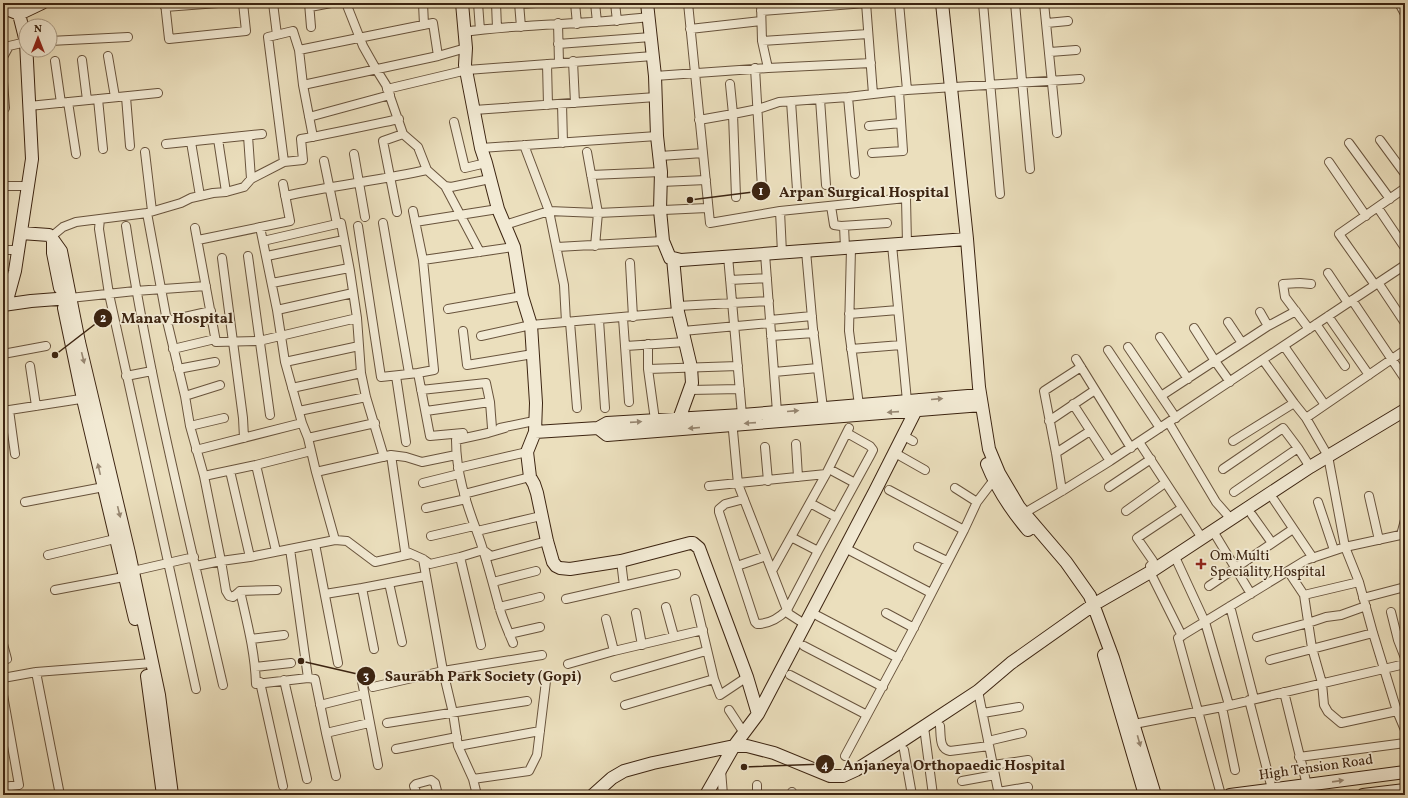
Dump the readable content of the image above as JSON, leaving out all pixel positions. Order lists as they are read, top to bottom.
{
  "streets": {
    "street": ["High Tension Road"]
  },
  "places": {
    "other": [
      "Arpan Surgical Hospital",
      "Manav Hospital",
      "Saurabh Park Society (Gopi)",
      "Anjaneya Orthopaedic Hospital"
    ],
    "health": ["Om Multi Speciality Hospital"]
  },
  "north": "top"
}
